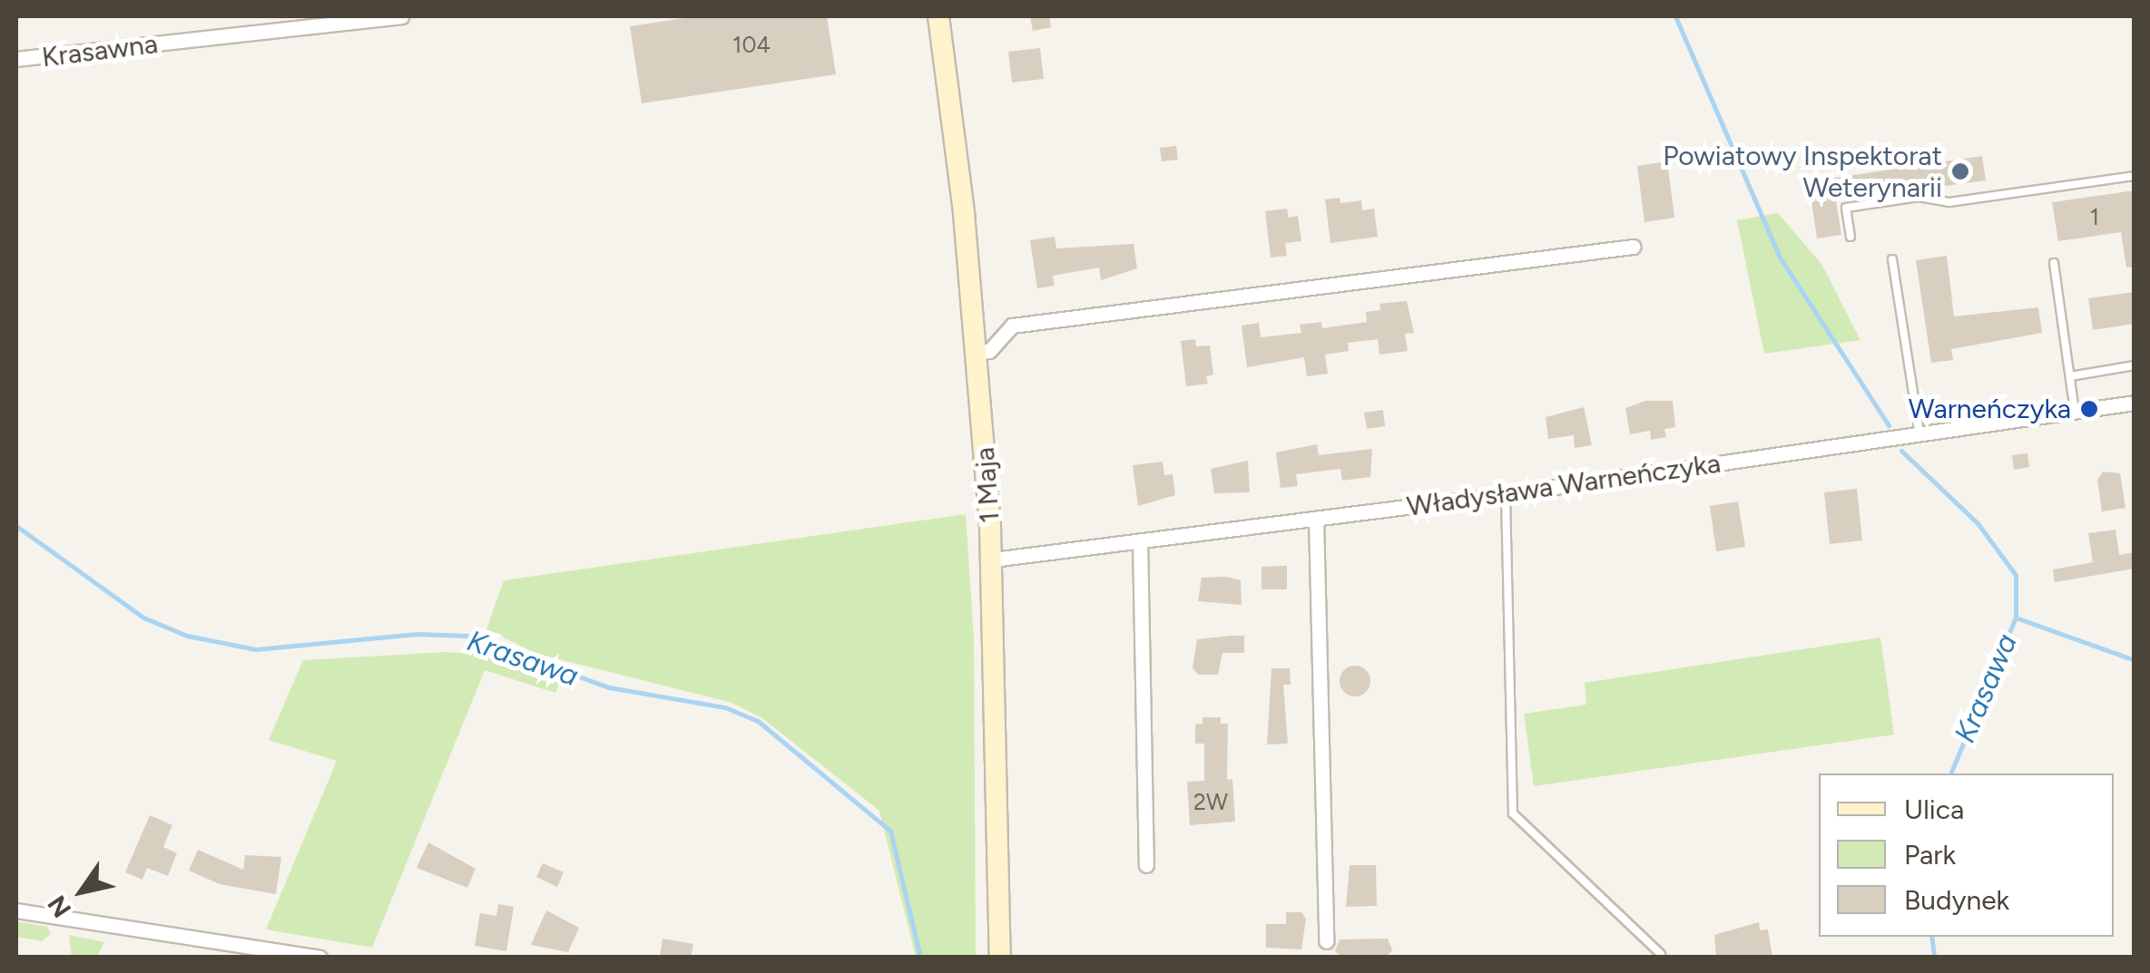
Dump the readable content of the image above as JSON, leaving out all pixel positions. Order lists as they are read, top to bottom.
{
  "streets": {
    "main road": ["1 Maja"],
    "street": ["Krasawna", "Władysława Warneńczyka"]
  },
  "crossings": [
    ["1 Maja", "Władysława Warneńczyka"]
  ],
  "water": ["Krasawa"],
  "places": ["Powiatowy Inspektorat Weterynarii", "Warneńczyka"],
  "house_numbers": ["104", "1", "2W"],
  "legend": ["Ulica", "Park", "Budynek"],
  "north": "bottom left"
}
